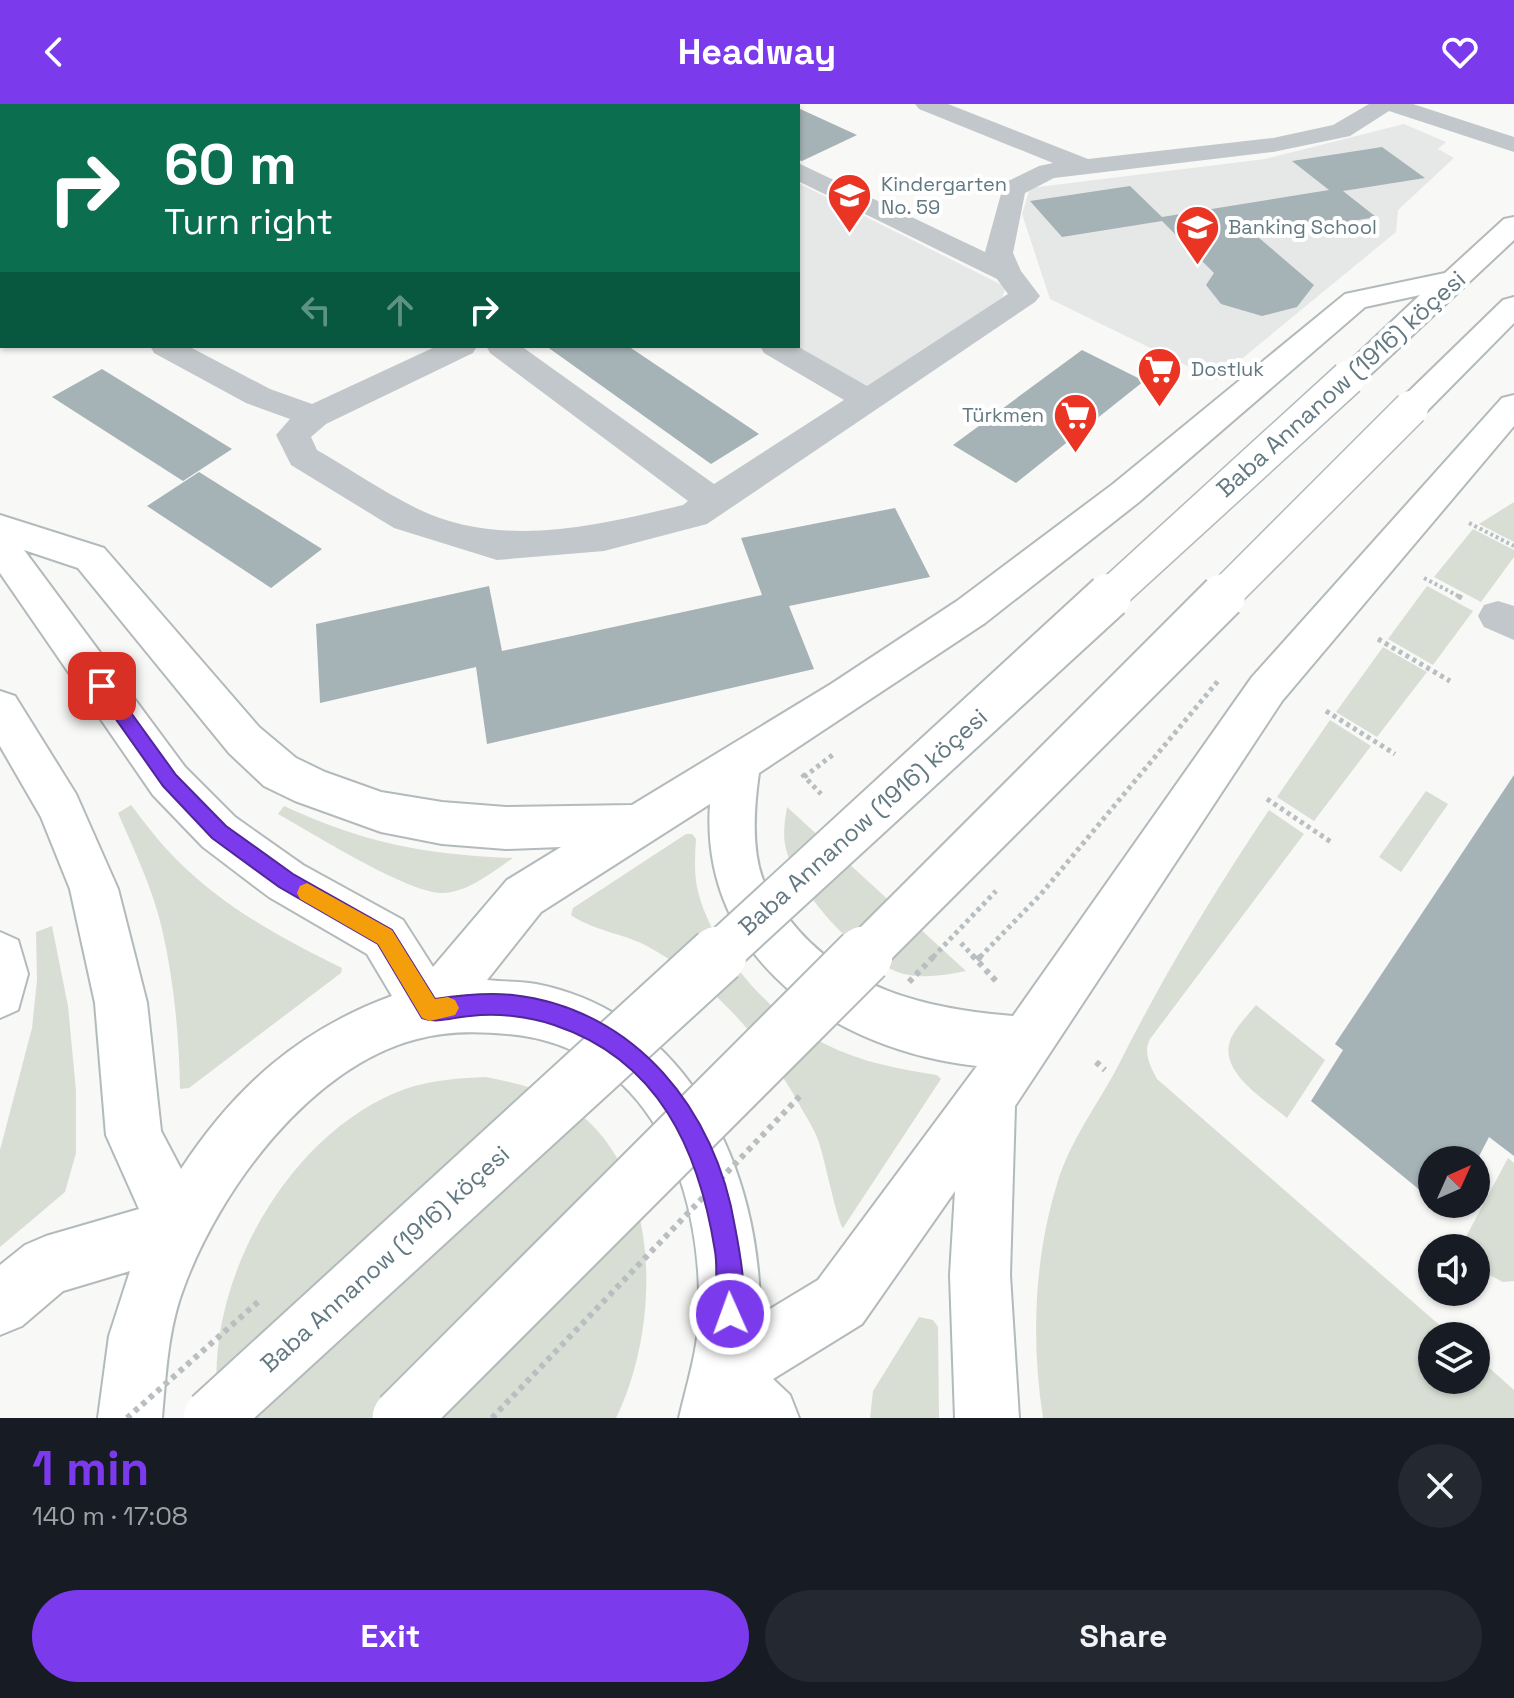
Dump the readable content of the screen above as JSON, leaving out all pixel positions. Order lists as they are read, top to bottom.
{
  "streets": {
    "main road": ["Baba Annanow (1916) köçesi"]
  },
  "places": {
    "school or university": ["Kindergarten No. 59", "Banking School"],
    "supermarket": ["Dostluk", "Türkmen"]
  },
  "north": "top right",
  "page": {
    "header": "Headway",
    "turn": ["60 m", "Turn right"],
    "heading": ["1 min", "140 m · 17:08"],
    "buttons": ["Exit", "Share"]
  }
}
